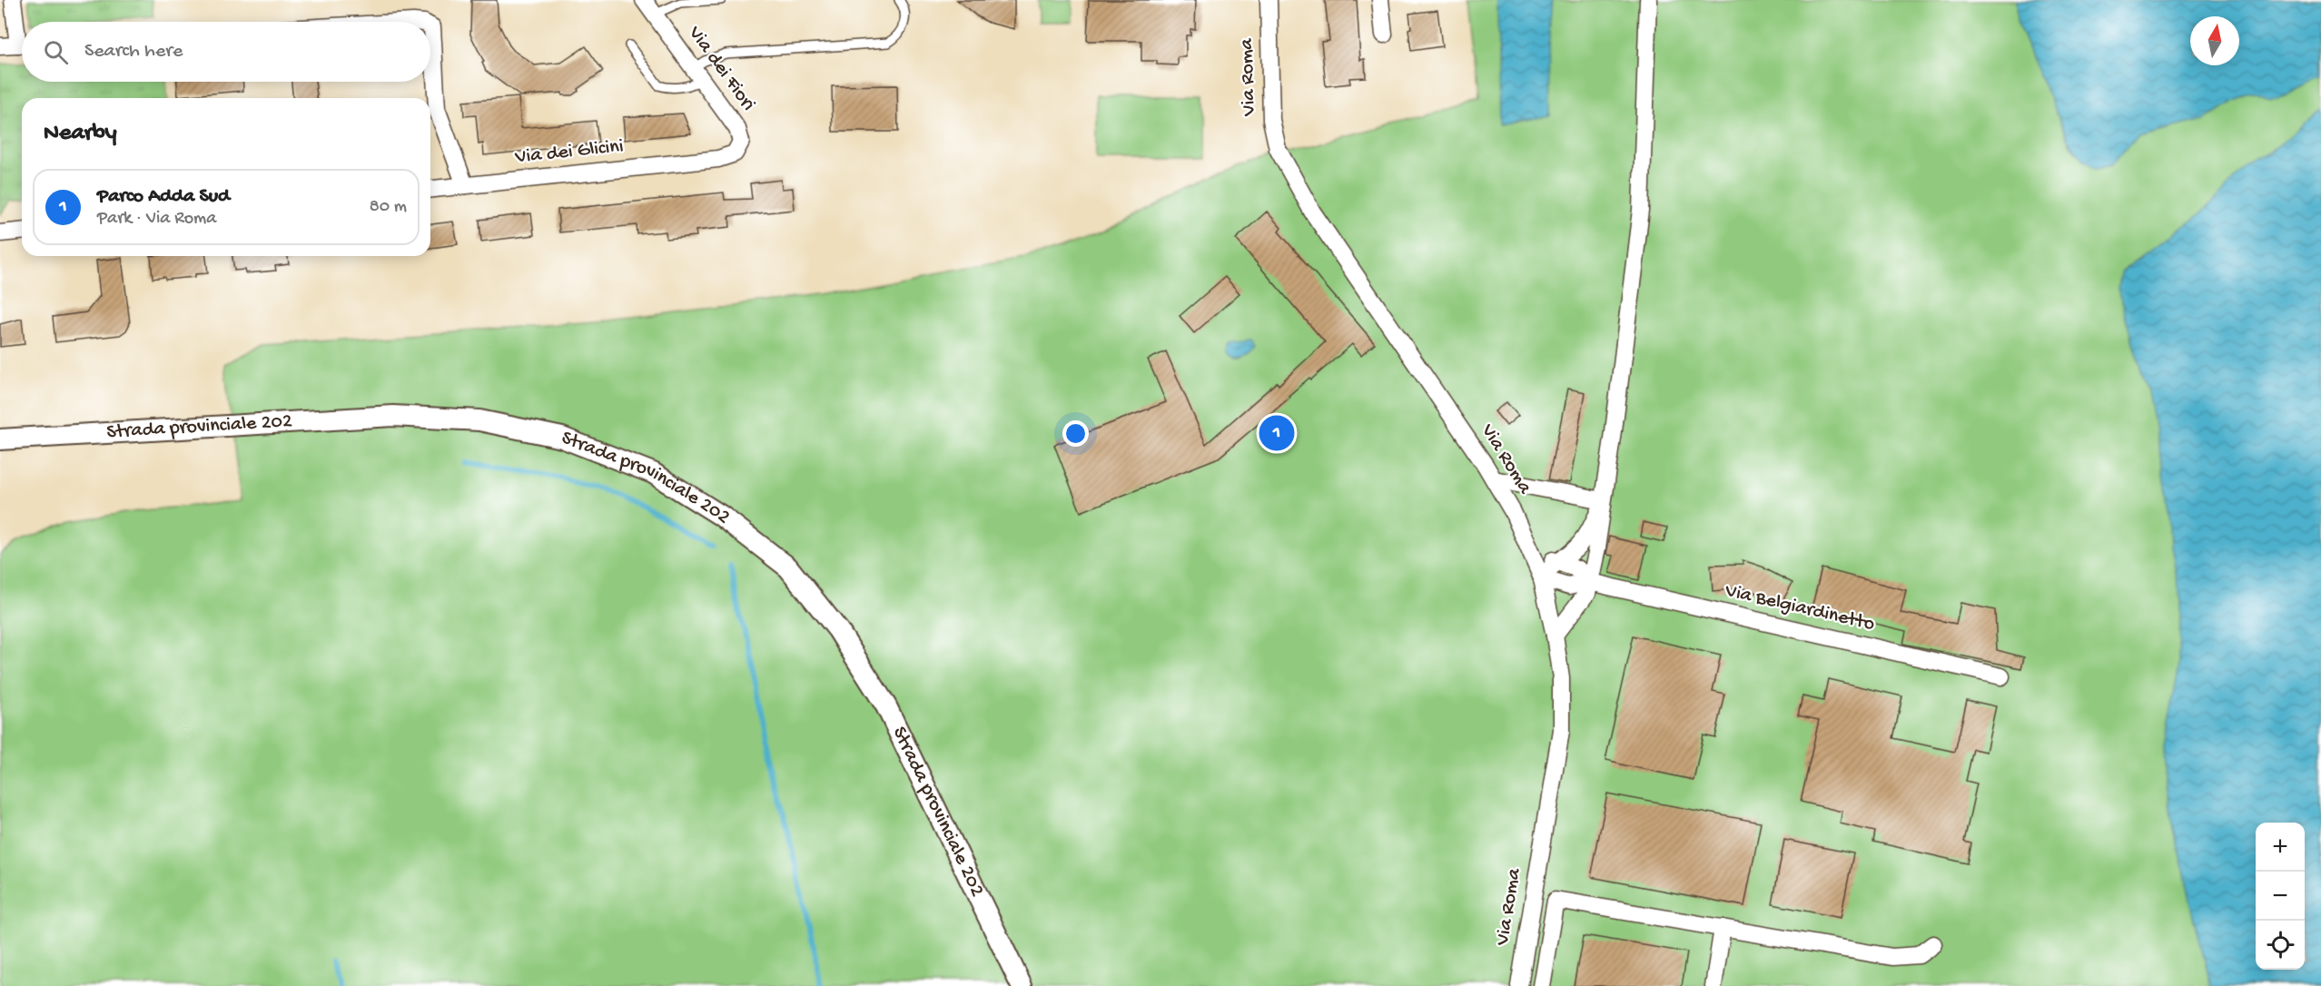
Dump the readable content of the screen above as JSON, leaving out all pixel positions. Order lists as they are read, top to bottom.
{
  "streets": {
    "street": [
      "Via dei Fiori",
      "Via Roma",
      "Via dei Glicini",
      "Strada provinciale 202",
      "Via Belgiardinetto"
    ]
  },
  "crossings": [
    ["Via dei Fiori", "Via dei Glicini"]
  ],
  "north": "top",
  "page": {
    "search": "Search here",
    "heading": "Nearby",
    "list": [
      {
        "mark": "1",
        "name": "Parco Adda Sud",
        "note": "Park · Via Roma",
        "value": "80 m"
      }
    ],
    "pins": "1",
    "map_buttons": ["+", "−"]
  }
}
